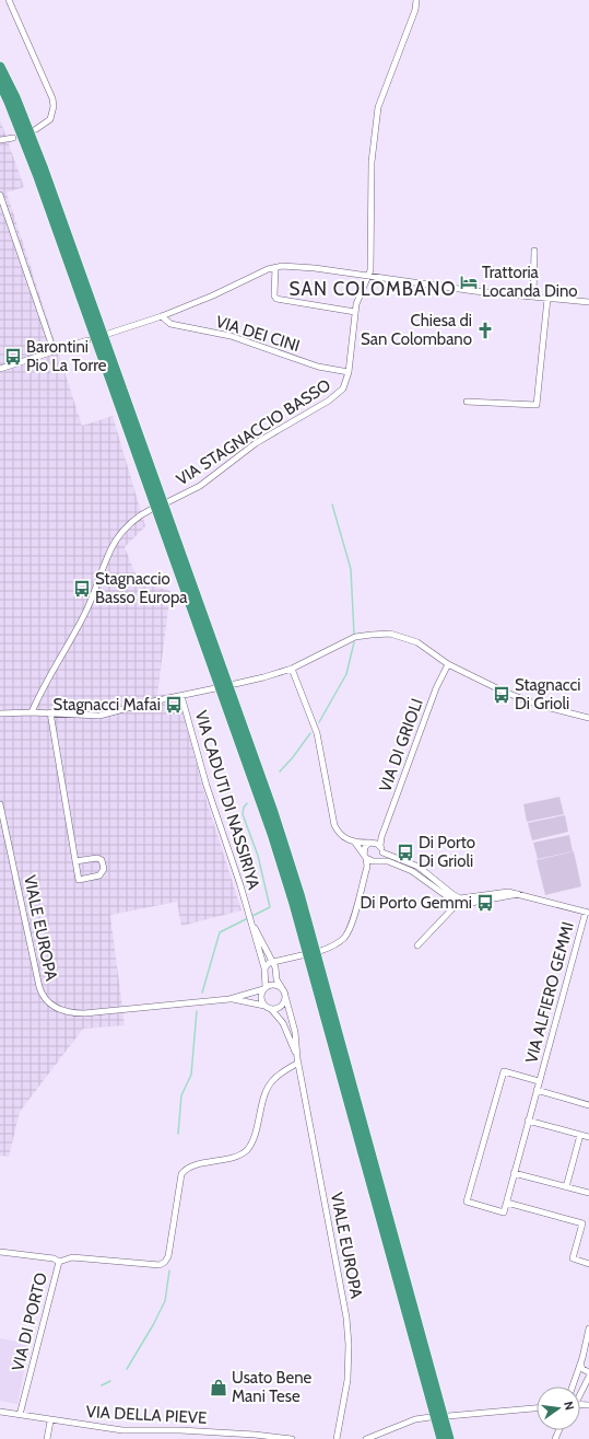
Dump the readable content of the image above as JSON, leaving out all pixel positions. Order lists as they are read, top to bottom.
{
  "streets": {
    "street": [
      "VIA DEI CINI",
      "VIA STAGNACCIO BASSO",
      "VIA DI GRIOLI",
      "VIA CADUTI DI NASSIRIYA",
      "VIALE EUROPA",
      "VIA ALFIERO GEMMI",
      "VIA DI PORTO",
      "VIA DELLA PIEVE"
    ]
  },
  "crossings": [
    ["VIA DEI CINI", "VIA STAGNACCIO BASSO"],
    ["VIALE EUROPA", "VIA DI PORTO"],
    ["VIA DI PORTO", "VIA DELLA PIEVE"]
  ],
  "districts": ["SAN COLOMBANO"],
  "places": {
    "hotel": ["Trattoria Locanda Dino"],
    "church": ["Chiesa di San Colombano"],
    "bus stop": [
      "Barontini Pio La Torre",
      "Stagnaccio Basso Europa",
      "Stagnacci Di Grioli",
      "Stagnacci Mafai",
      "Di Porto Di Grioli",
      "Di Porto Gemmi"
    ],
    "shop": ["Usato Bene Mani Tese"]
  },
  "north": "right"
}
